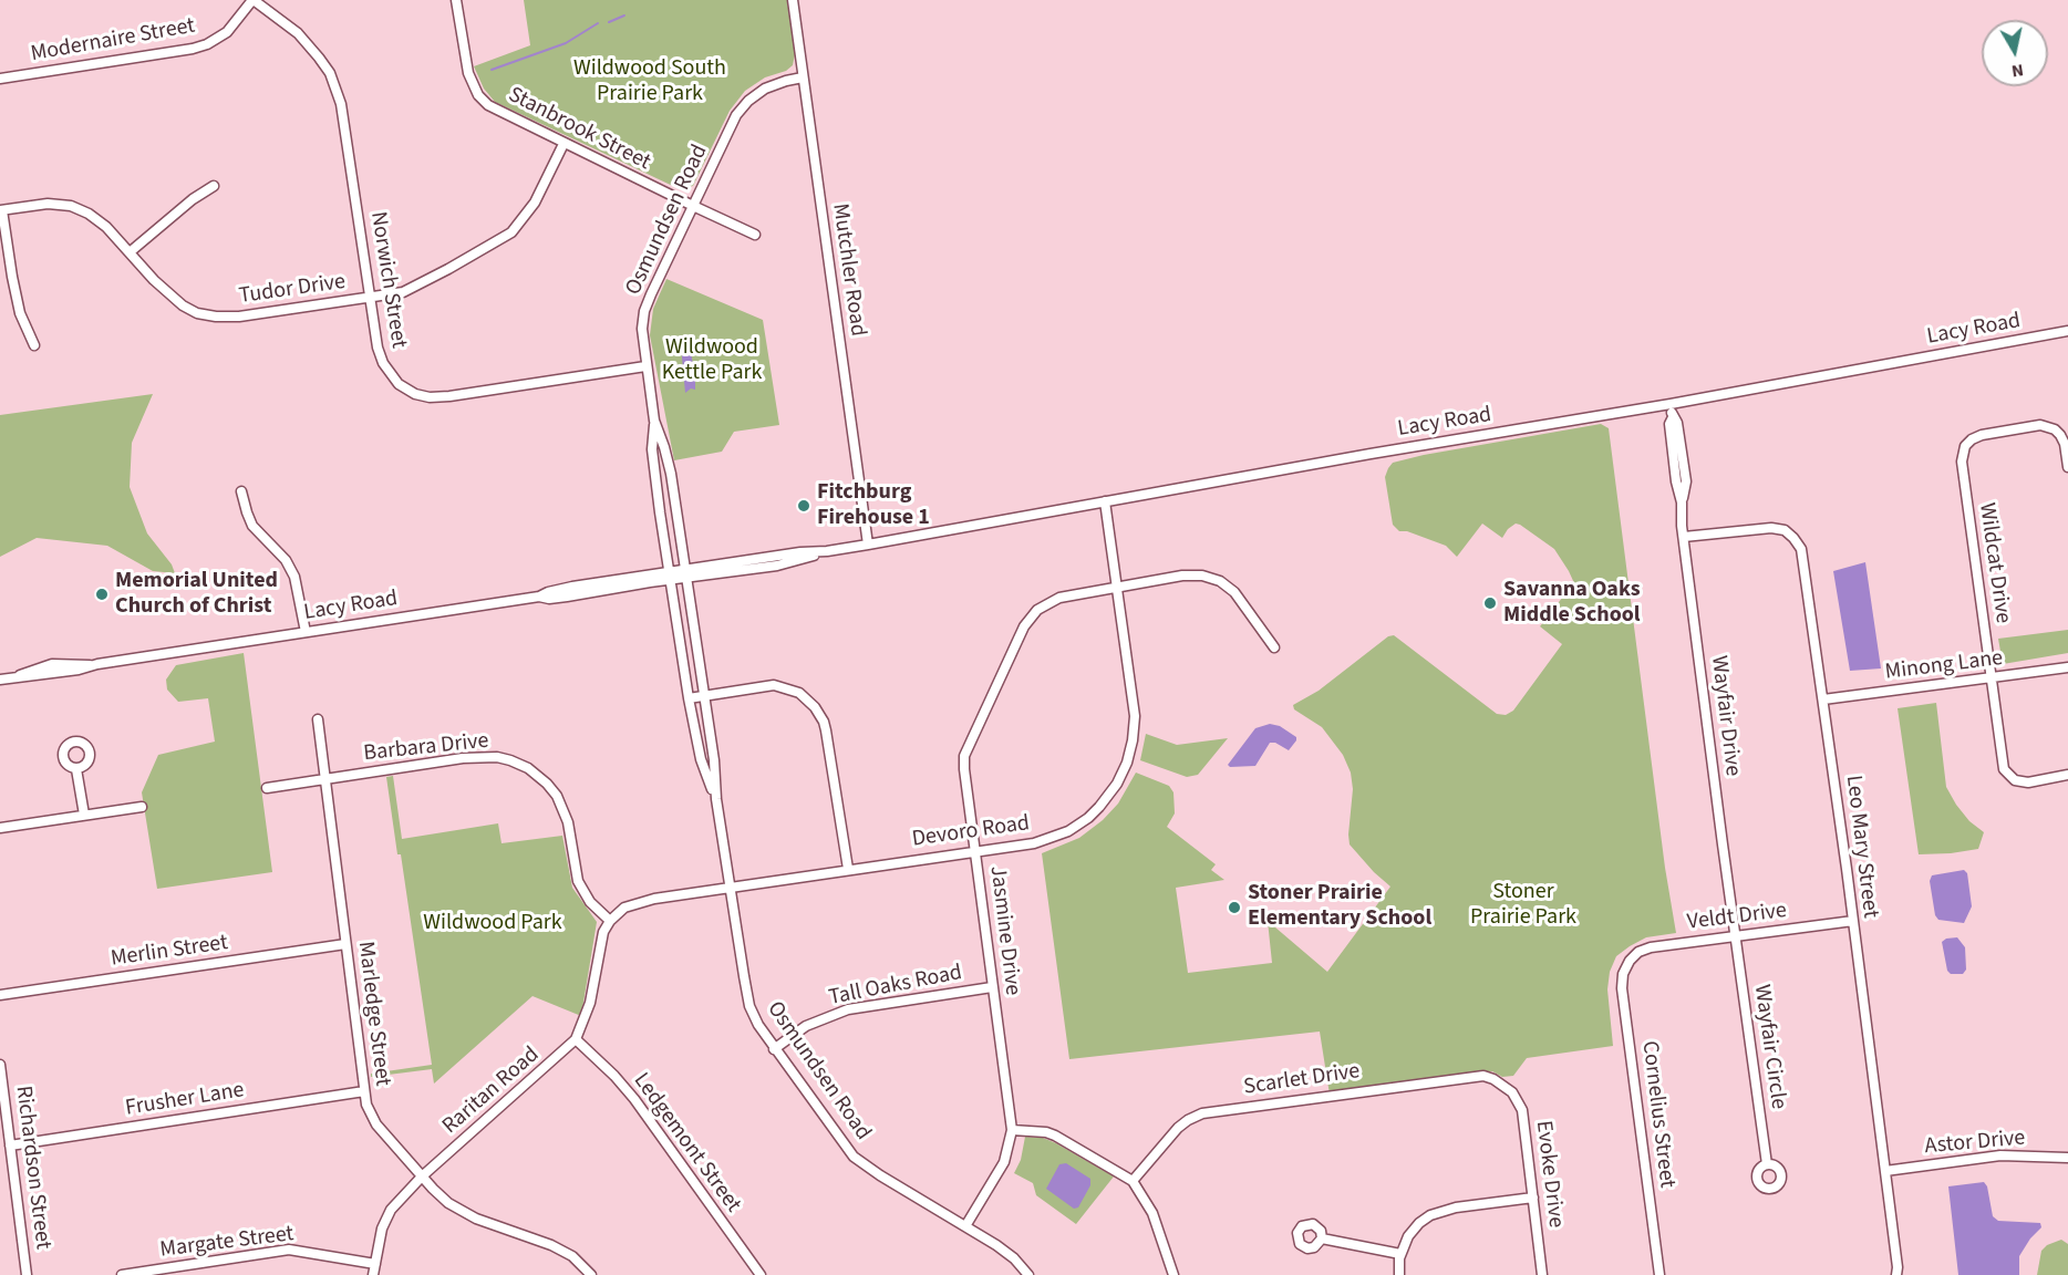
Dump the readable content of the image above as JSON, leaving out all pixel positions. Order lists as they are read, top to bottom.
{
  "streets": {
    "street": [
      "Modernaire Street",
      "Stanbrook Street",
      "Osmundsen Road",
      "Mutchler Road",
      "Norwich Street",
      "Tudor Drive",
      "Lacy Road",
      "Wildcat Drive",
      "Minong Lane",
      "Wayfair Drive",
      "Barbara Drive",
      "Devoro Road",
      "Leo Mary Street",
      "Veldt Drive",
      "Jasmine Drive",
      "Merlin Street",
      "Tall Oaks Road",
      "Marledge Street",
      "Wayfair Circle",
      "Scarlet Drive",
      "Raritan Road",
      "Frusher Lane",
      "Cornelius Street",
      "Ledgemont Street",
      "Astor Drive",
      "Richardson Street",
      "Evoke Drive",
      "Margate Street"
    ]
  },
  "crossings": [
    ["Modernaire Street", "Norwich Street"],
    ["Stanbrook Street", "Osmundsen Road"],
    ["Stanbrook Street", "Tudor Drive"],
    ["Osmundsen Road", "Mutchler Road"],
    ["Osmundsen Road", "Norwich Street"],
    ["Osmundsen Road", "Lacy Road"],
    ["Osmundsen Road", "Devoro Road"],
    ["Osmundsen Road", "Jasmine Drive"],
    ["Osmundsen Road", "Tall Oaks Road"],
    ["Mutchler Road", "Lacy Road"],
    ["Norwich Street", "Tudor Drive"],
    ["Lacy Road", "Wayfair Drive"],
    ["Lacy Road", "Devoro Road"],
    ["Wildcat Drive", "Minong Lane"],
    ["Minong Lane", "Leo Mary Street"],
    ["Wayfair Drive", "Leo Mary Street"],
    ["Wayfair Drive", "Veldt Drive"],
    ["Wayfair Drive", "Wayfair Circle"],
    ["Barbara Drive", "Devoro Road"],
    ["Barbara Drive", "Marledge Street"],
    ["Barbara Drive", "Raritan Road"],
    ["Devoro Road", "Jasmine Drive"],
    ["Devoro Road", "Raritan Road"],
    ["Leo Mary Street", "Veldt Drive"],
    ["Leo Mary Street", "Astor Drive"],
    ["Veldt Drive", "Wayfair Circle"],
    ["Veldt Drive", "Cornelius Street"],
    ["Jasmine Drive", "Tall Oaks Road"],
    ["Merlin Street", "Marledge Street"],
    ["Marledge Street", "Raritan Road"],
    ["Marledge Street", "Frusher Lane"],
    ["Scarlet Drive", "Evoke Drive"],
    ["Raritan Road", "Ledgemont Street"],
    ["Raritan Road", "Margate Street"],
    ["Frusher Lane", "Richardson Street"]
  ],
  "parks": [
    "Wildwood South Prairie Park",
    "Wildwood Kettle Park",
    "Stoner Prairie Park",
    "Wildwood Park"
  ],
  "places": [
    "Fitchburg Firehouse 1",
    "Memorial United Church of Christ",
    "Savanna Oaks Middle School",
    "Stoner Prairie Elementary School"
  ],
  "north": "bottom"
}
